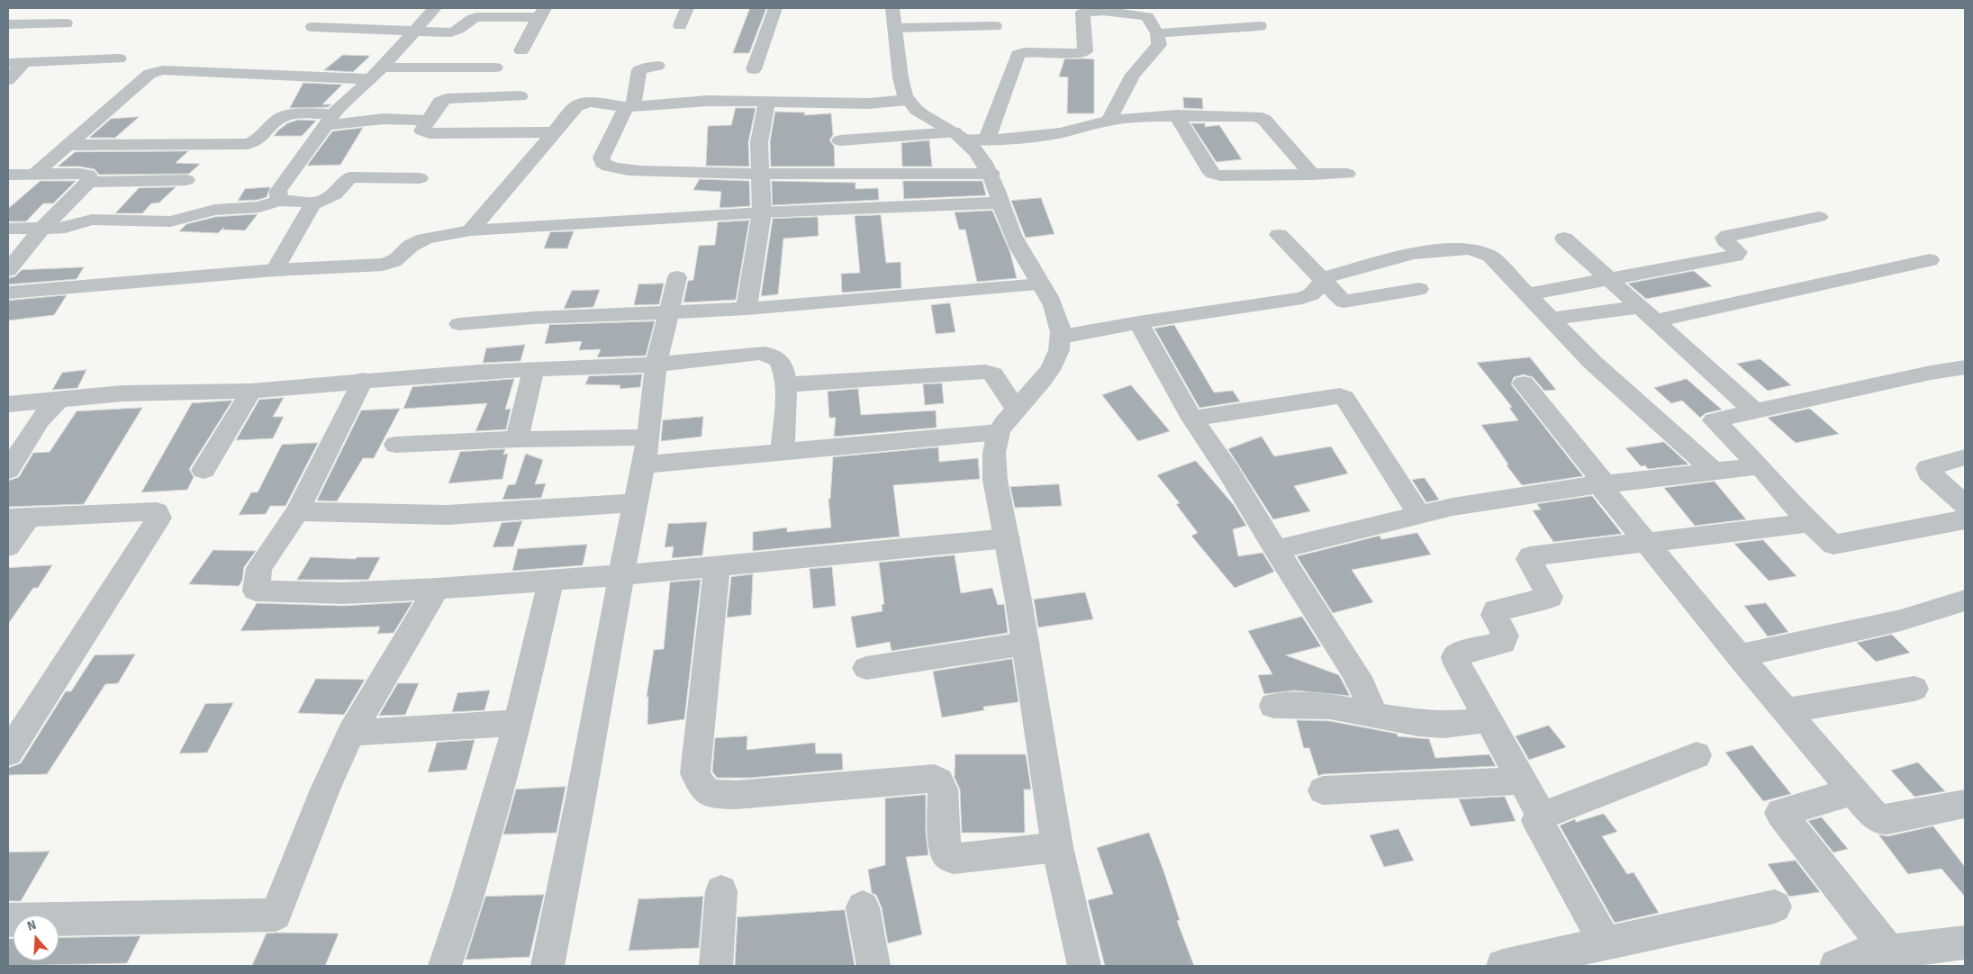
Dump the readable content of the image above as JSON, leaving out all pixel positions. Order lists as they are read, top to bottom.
{
  "north": "top"
}
